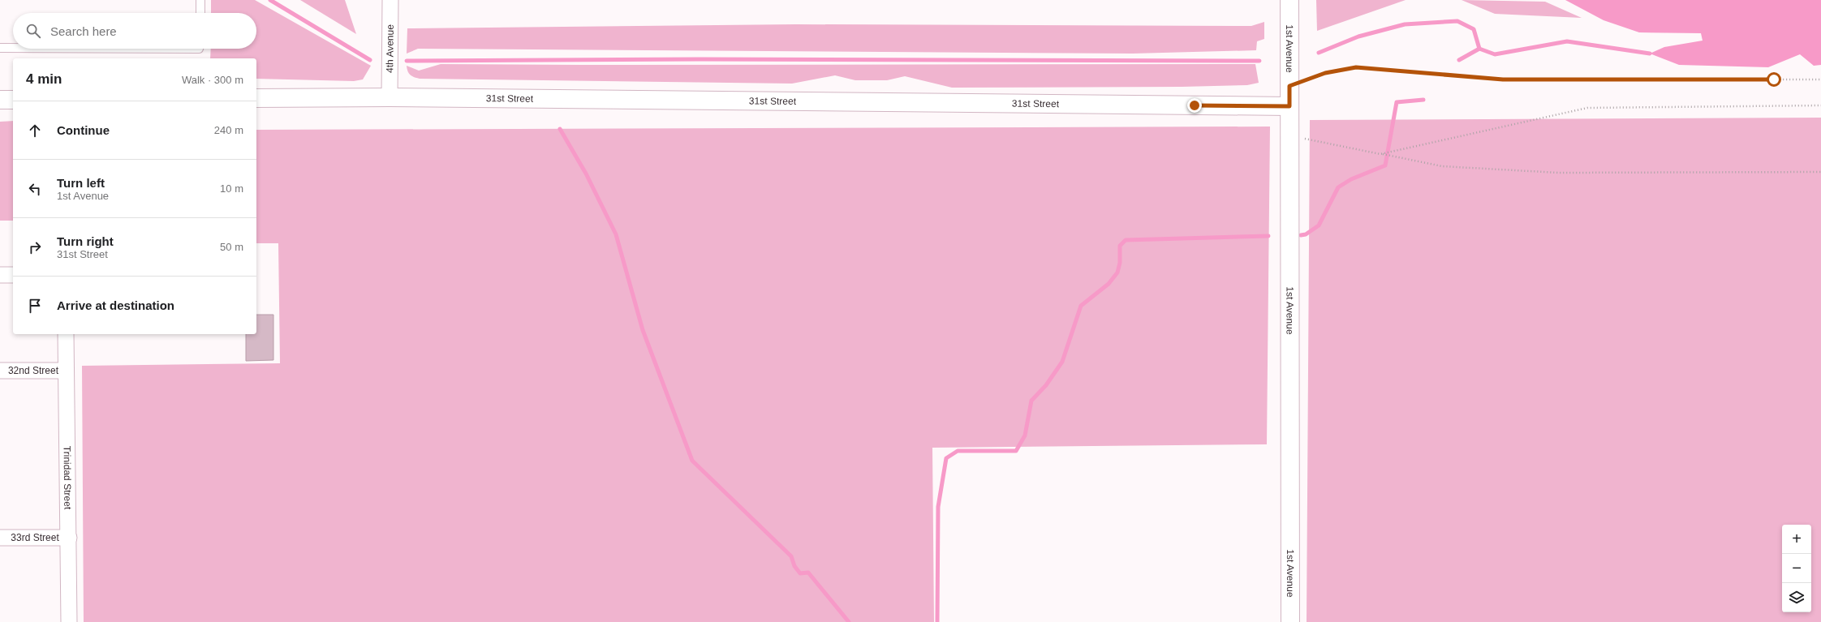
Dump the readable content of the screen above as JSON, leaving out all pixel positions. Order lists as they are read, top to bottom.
{
  "streets": {
    "street": [
      "4th Avenue",
      "1st Avenue",
      "31st Street",
      "32nd Street",
      "Trinidad Street",
      "33rd Street"
    ]
  },
  "crossings": [
    ["4th Avenue", "31st Street"],
    ["1st Avenue", "31st Street"],
    ["32nd Street", "Trinidad Street"],
    ["Trinidad Street", "33rd Street"]
  ],
  "page": {
    "search": "Search here",
    "heading": ["4 min", "Walk · 300 m"],
    "list": [
      ["Continue", "240 m"],
      ["Turn left", "1st Avenue", "10 m"],
      ["Turn right", "31st Street", "50 m"],
      "Arrive at destination"
    ],
    "map_buttons": ["+", "−"]
  }
}
